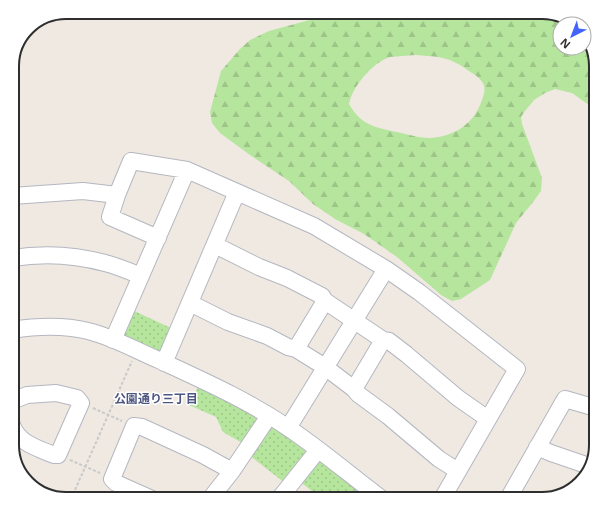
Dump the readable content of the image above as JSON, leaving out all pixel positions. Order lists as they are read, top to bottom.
{
  "districts": ["公園通り三丁目"],
  "north": "bottom left"
}
